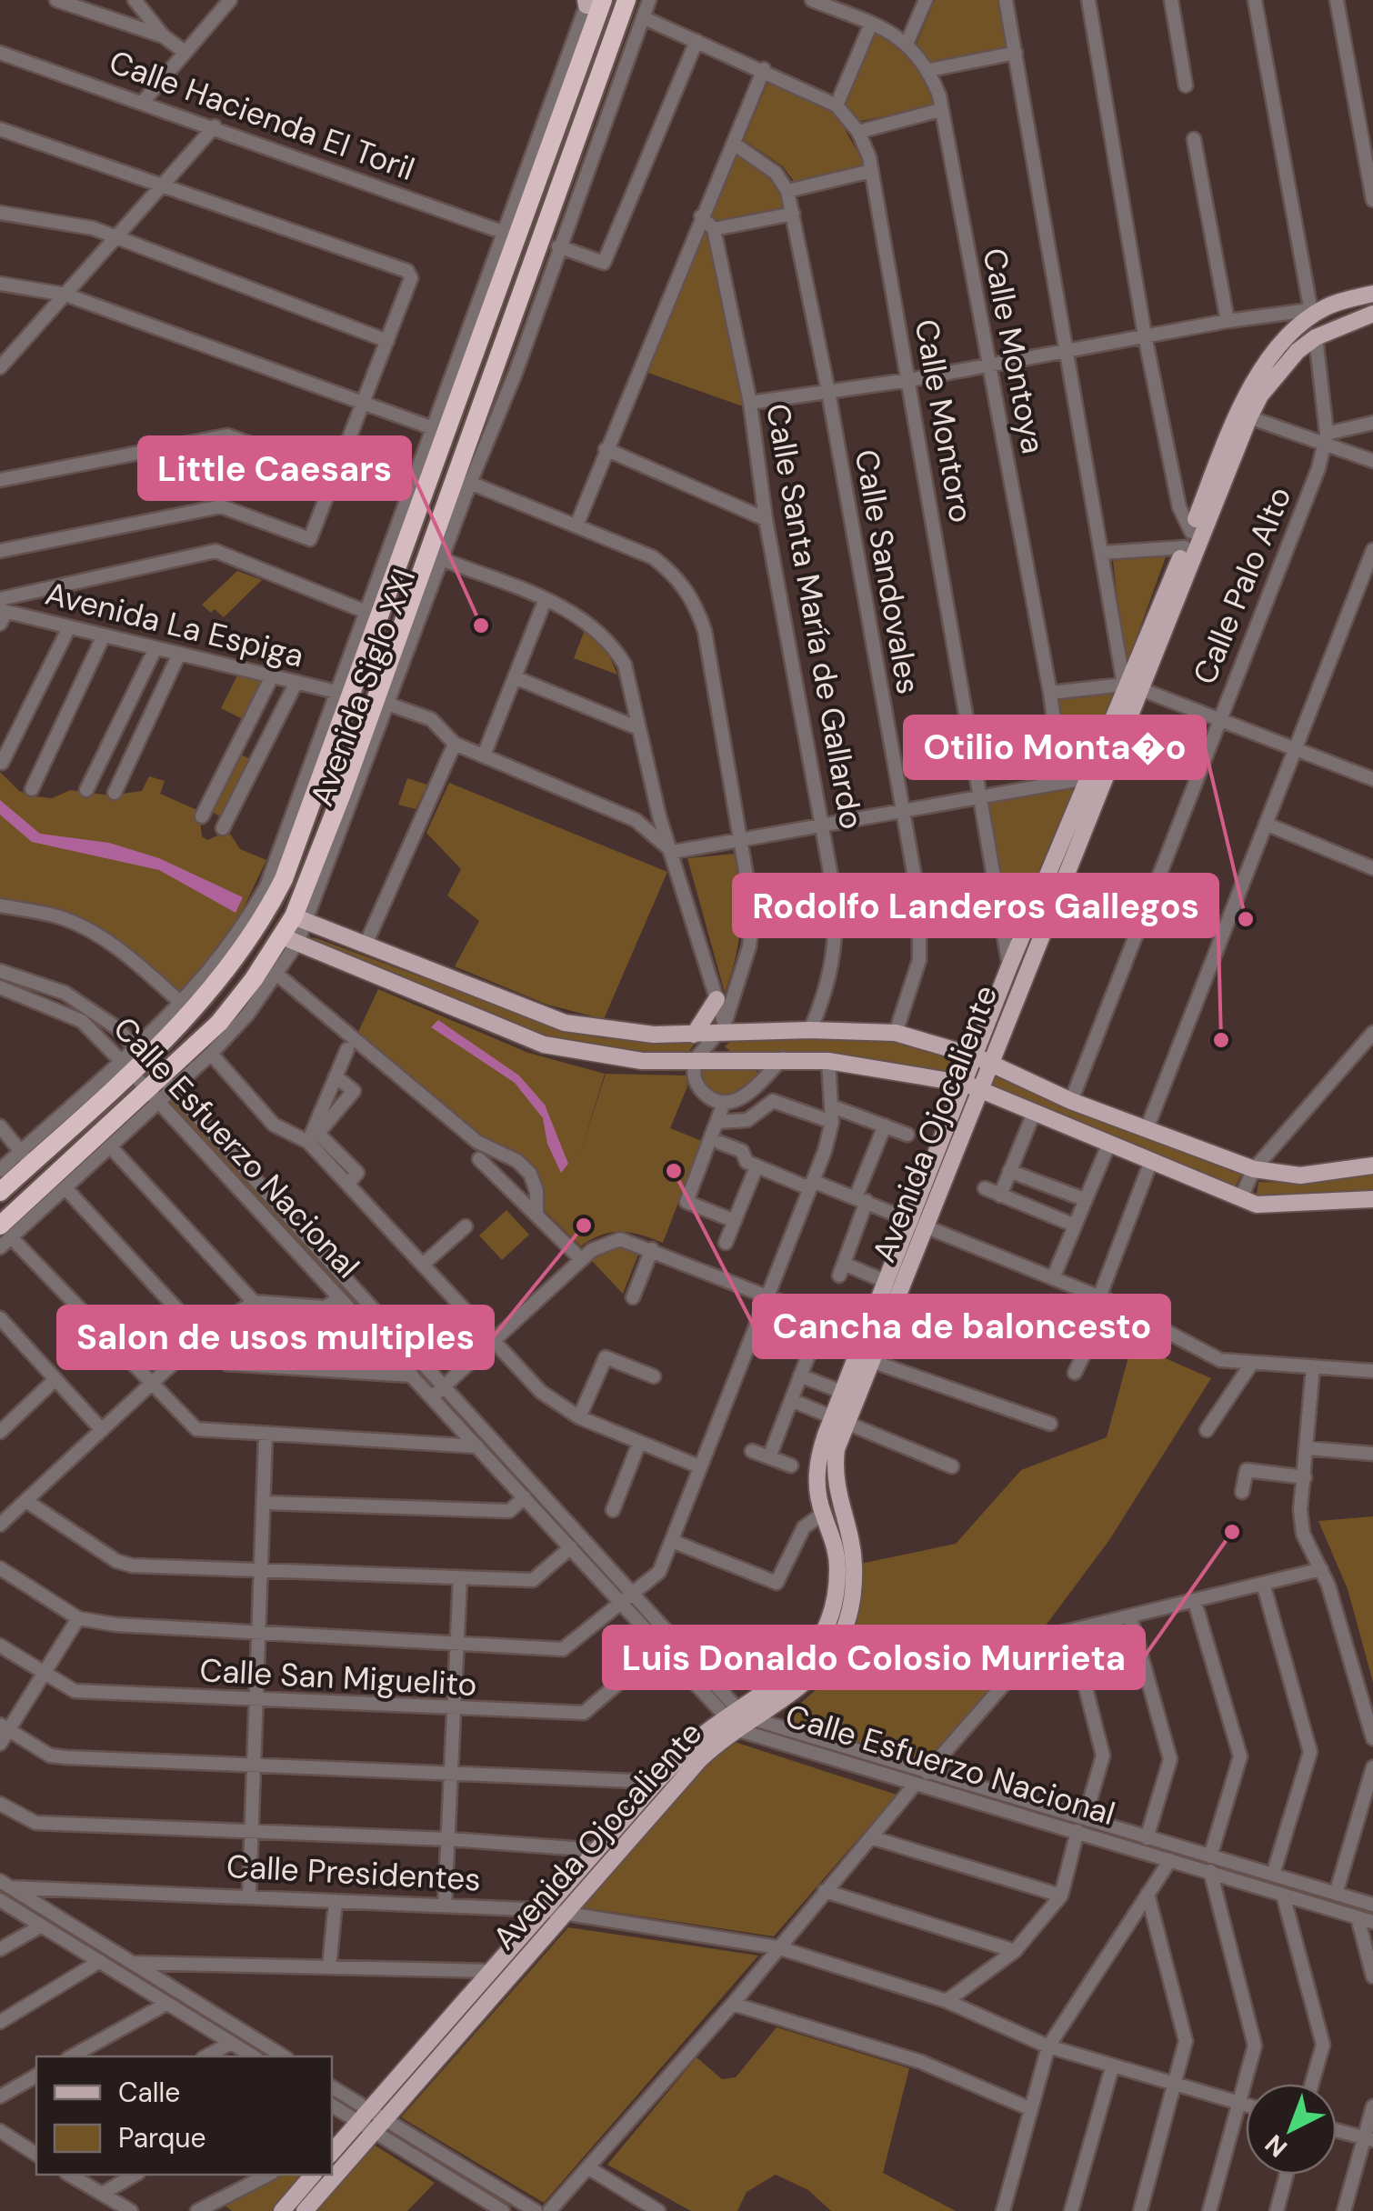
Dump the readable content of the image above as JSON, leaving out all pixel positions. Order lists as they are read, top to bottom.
{
  "streets": {
    "highway": ["Avenida Siglo XXI"],
    "main road": ["Avenida Ojocaliente"],
    "street": [
      "Calle Hacienda El Toril",
      "Calle Montoya",
      "Calle Montoro",
      "Calle Sandovales",
      "Calle Palo Alto",
      "Calle Santa María de Gallardo",
      "Avenida La Espiga",
      "Calle Esfuerzo Nacional",
      "Calle San Miguelito",
      "Calle Presidentes"
    ]
  },
  "crossings": [
    ["Calle Hacienda El Toril", "Avenida Siglo XXI"],
    ["Calle Montoro", "Avenida Siglo XXI"],
    ["Calle Montoro", "Avenida Ojocaliente"],
    ["Calle Palo Alto", "Avenida Ojocaliente"],
    ["Avenida La Espiga", "Avenida Siglo XXI"],
    ["Avenida Siglo XXI", "Calle Esfuerzo Nacional"],
    ["Avenida Ojocaliente", "Calle Esfuerzo Nacional"],
    ["Avenida Ojocaliente", "Calle Presidentes"],
    ["Calle Esfuerzo Nacional", "Calle San Miguelito"]
  ],
  "places": [
    "Little Caesars",
    "Otilio Monta�o",
    "Rodolfo Landeros Gallegos",
    "Cancha de baloncesto",
    "Salon de usos multiples",
    "Luis Donaldo Colosio Murrieta"
  ],
  "legend": ["Calle", "Parque"],
  "north": "bottom left"
}
